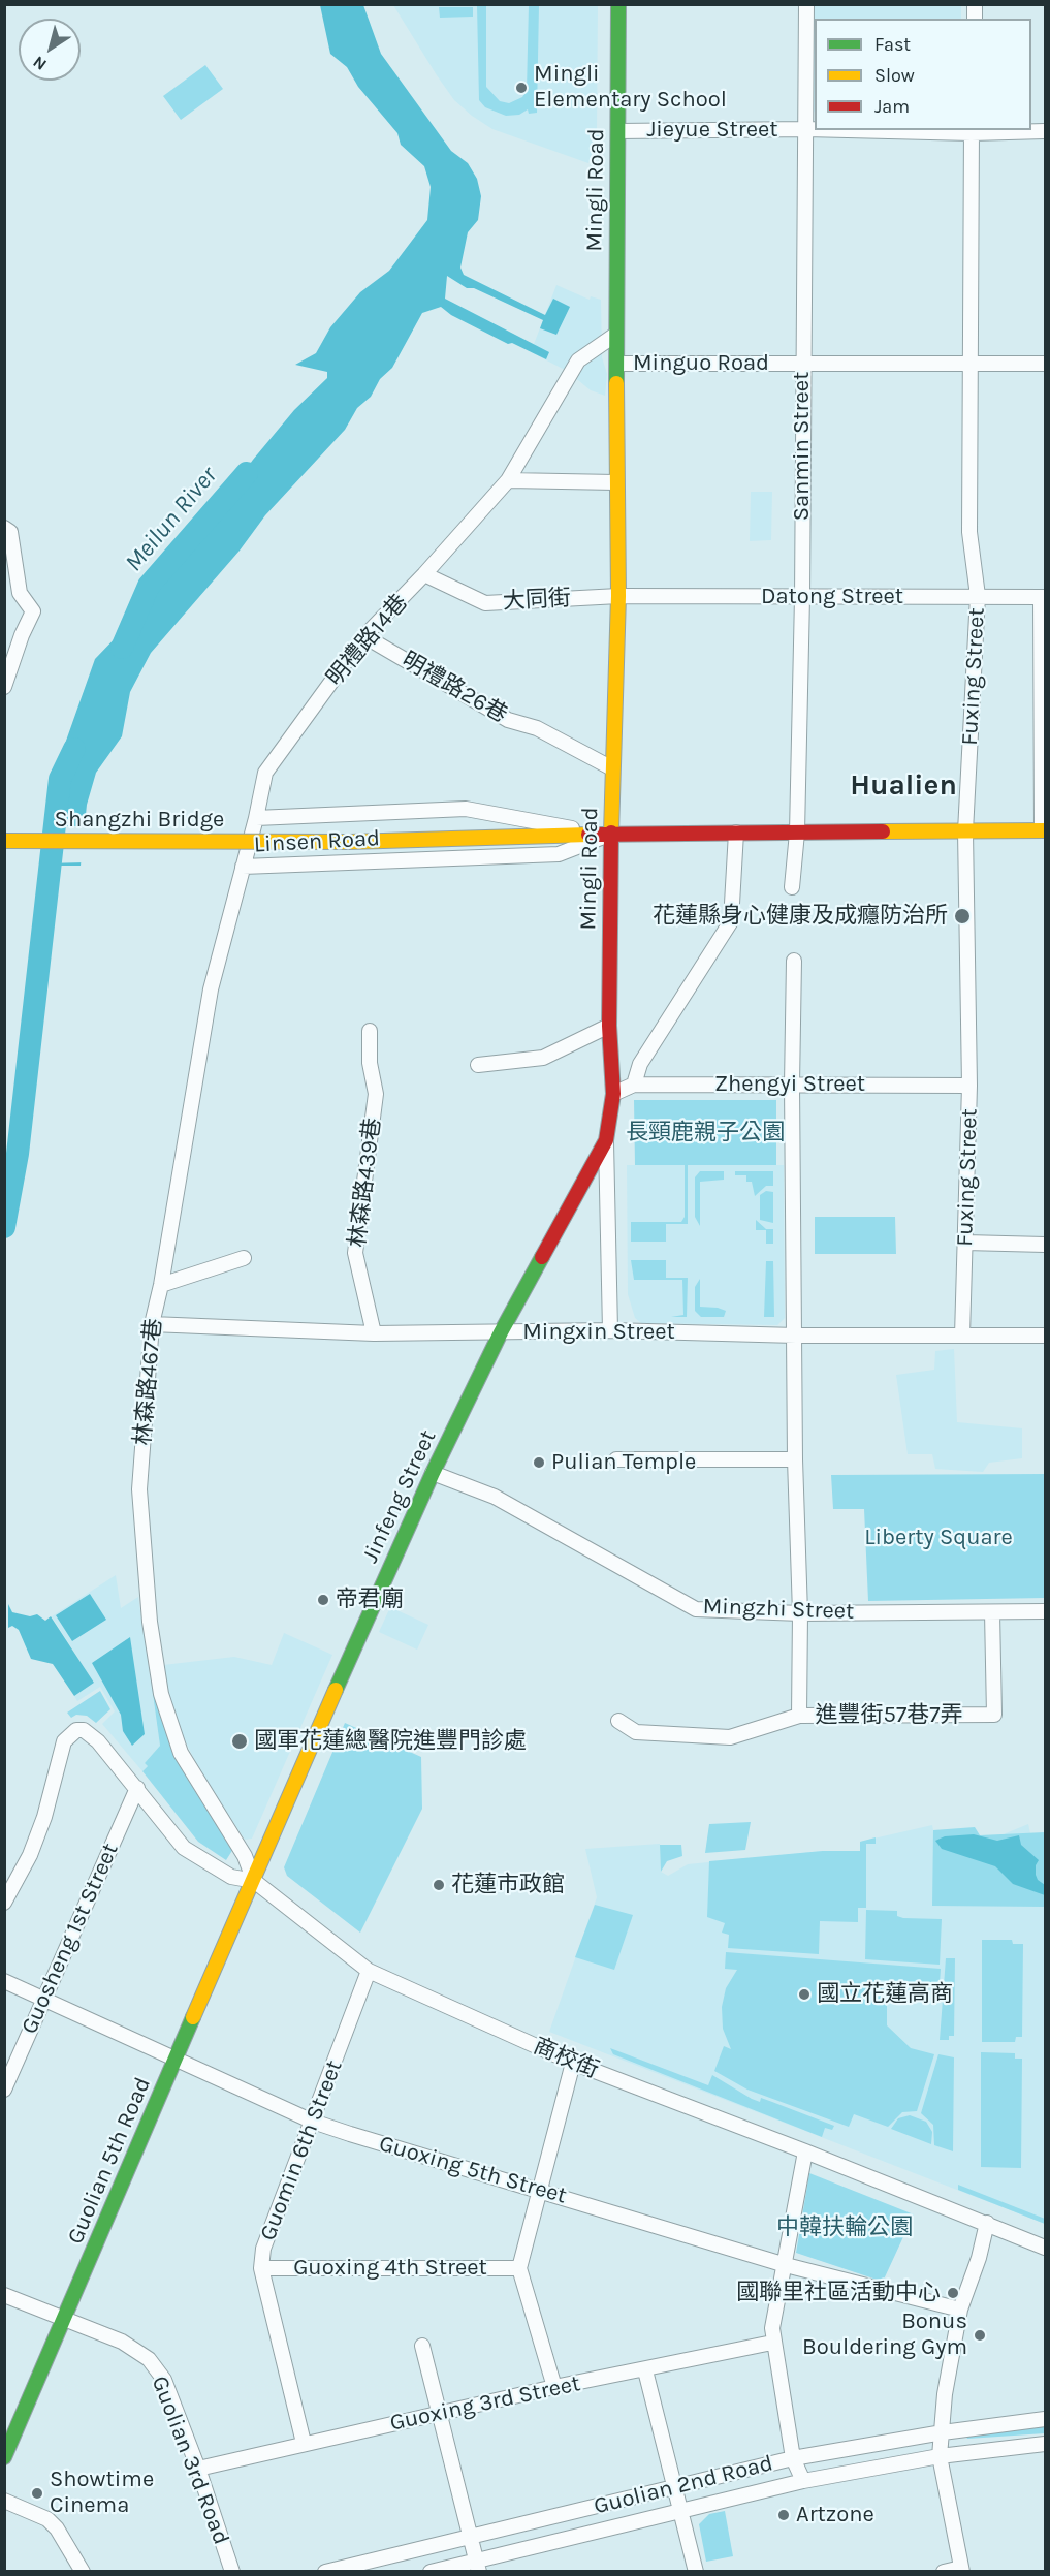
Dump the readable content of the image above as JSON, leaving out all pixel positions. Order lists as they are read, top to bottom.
{
  "streets": {
    "street": [
      "Jieyue Street",
      "Mingli Road",
      "Minguo Road",
      "Sanmin Street",
      "Datong Street",
      "大同街",
      "明禮路14巷",
      "Fuxing Street",
      "明禮路26巷",
      "Shangzhi Bridge",
      "Linsen Road",
      "Zhengyi Street",
      "林森路439巷",
      "Mingxin Street",
      "林森路467巷",
      "Jinfeng Street",
      "Mingzhi Street",
      "進豐街57巷7弄",
      "Guosheng 1st Street",
      "商校街",
      "Guomin 6th Street",
      "Guolian 5th Road",
      "Guoxing 5th Street",
      "Guoxing 4th Street",
      "Guoxing 3rd Street",
      "Guolian 3rd Road",
      "Guolian 2nd Road"
    ]
  },
  "crossings": [
    ["Jieyue Street", "Mingli Road"],
    ["Jieyue Street", "Sanmin Street"],
    ["Jieyue Street", "Fuxing Street"],
    ["Mingli Road", "Minguo Road"],
    ["Mingli Road", "Datong Street"],
    ["Mingli Road", "大同街"],
    ["Mingli Road", "明禮路14巷"],
    ["Mingli Road", "明禮路26巷"],
    ["Mingli Road", "Linsen Road"],
    ["Mingli Road", "Zhengyi Street"],
    ["Mingli Road", "Mingxin Street"],
    ["Mingli Road", "Jinfeng Street"],
    ["Minguo Road", "Sanmin Street"],
    ["Minguo Road", "Fuxing Street"],
    ["Sanmin Street", "Datong Street"],
    ["Sanmin Street", "Linsen Road"],
    ["Datong Street", "大同街"],
    ["Datong Street", "Fuxing Street"],
    ["大同街", "明禮路14巷"],
    ["明禮路14巷", "明禮路26巷"],
    ["明禮路14巷", "Linsen Road"],
    ["Fuxing Street", "Linsen Road"],
    ["Fuxing Street", "Zhengyi Street"],
    ["Fuxing Street", "Mingxin Street"],
    ["Shangzhi Bridge", "Linsen Road"],
    ["Linsen Road", "林森路467巷"],
    ["林森路439巷", "Mingxin Street"],
    ["Mingxin Street", "林森路467巷"],
    ["Mingxin Street", "Jinfeng Street"],
    ["林森路467巷", "Jinfeng Street"],
    ["林森路467巷", "商校街"],
    ["林森路467巷", "Guolian 5th Road"],
    ["Jinfeng Street", "Mingzhi Street"],
    ["Jinfeng Street", "商校街"],
    ["Jinfeng Street", "Guolian 5th Road"],
    ["Mingzhi Street", "進豐街57巷7弄"],
    ["Guosheng 1st Street", "商校街"],
    ["Guosheng 1st Street", "Guoxing 5th Street"],
    ["商校街", "Guomin 6th Street"],
    ["商校街", "Guolian 5th Road"],
    ["Guomin 6th Street", "Guoxing 5th Street"],
    ["Guomin 6th Street", "Guoxing 4th Street"],
    ["Guomin 6th Street", "Guoxing 3rd Street"],
    ["Guolian 5th Road", "Guoxing 5th Street"],
    ["Guolian 5th Road", "Guolian 3rd Road"],
    ["Guoxing 3rd Street", "Guolian 3rd Road"]
  ],
  "districts": ["Hualien"],
  "water": ["Meilun River"],
  "parks": ["長頸鹿親子公園", "Liberty Square", "中韓扶輪公園"],
  "places": [
    "Mingli Elementary School",
    "花蓮縣身心健康及成癮防治所",
    "Pulian Temple",
    "帝君廟",
    "國軍花蓮總醫院進豐門診處",
    "花蓮市政館",
    "國立花蓮高商",
    "國聯里社區活動中心",
    "Bonus Bouldering Gym",
    "Showtime Cinema",
    "Artzone"
  ],
  "legend": ["Fast", "Slow", "Jam"],
  "north": "bottom left"
}
